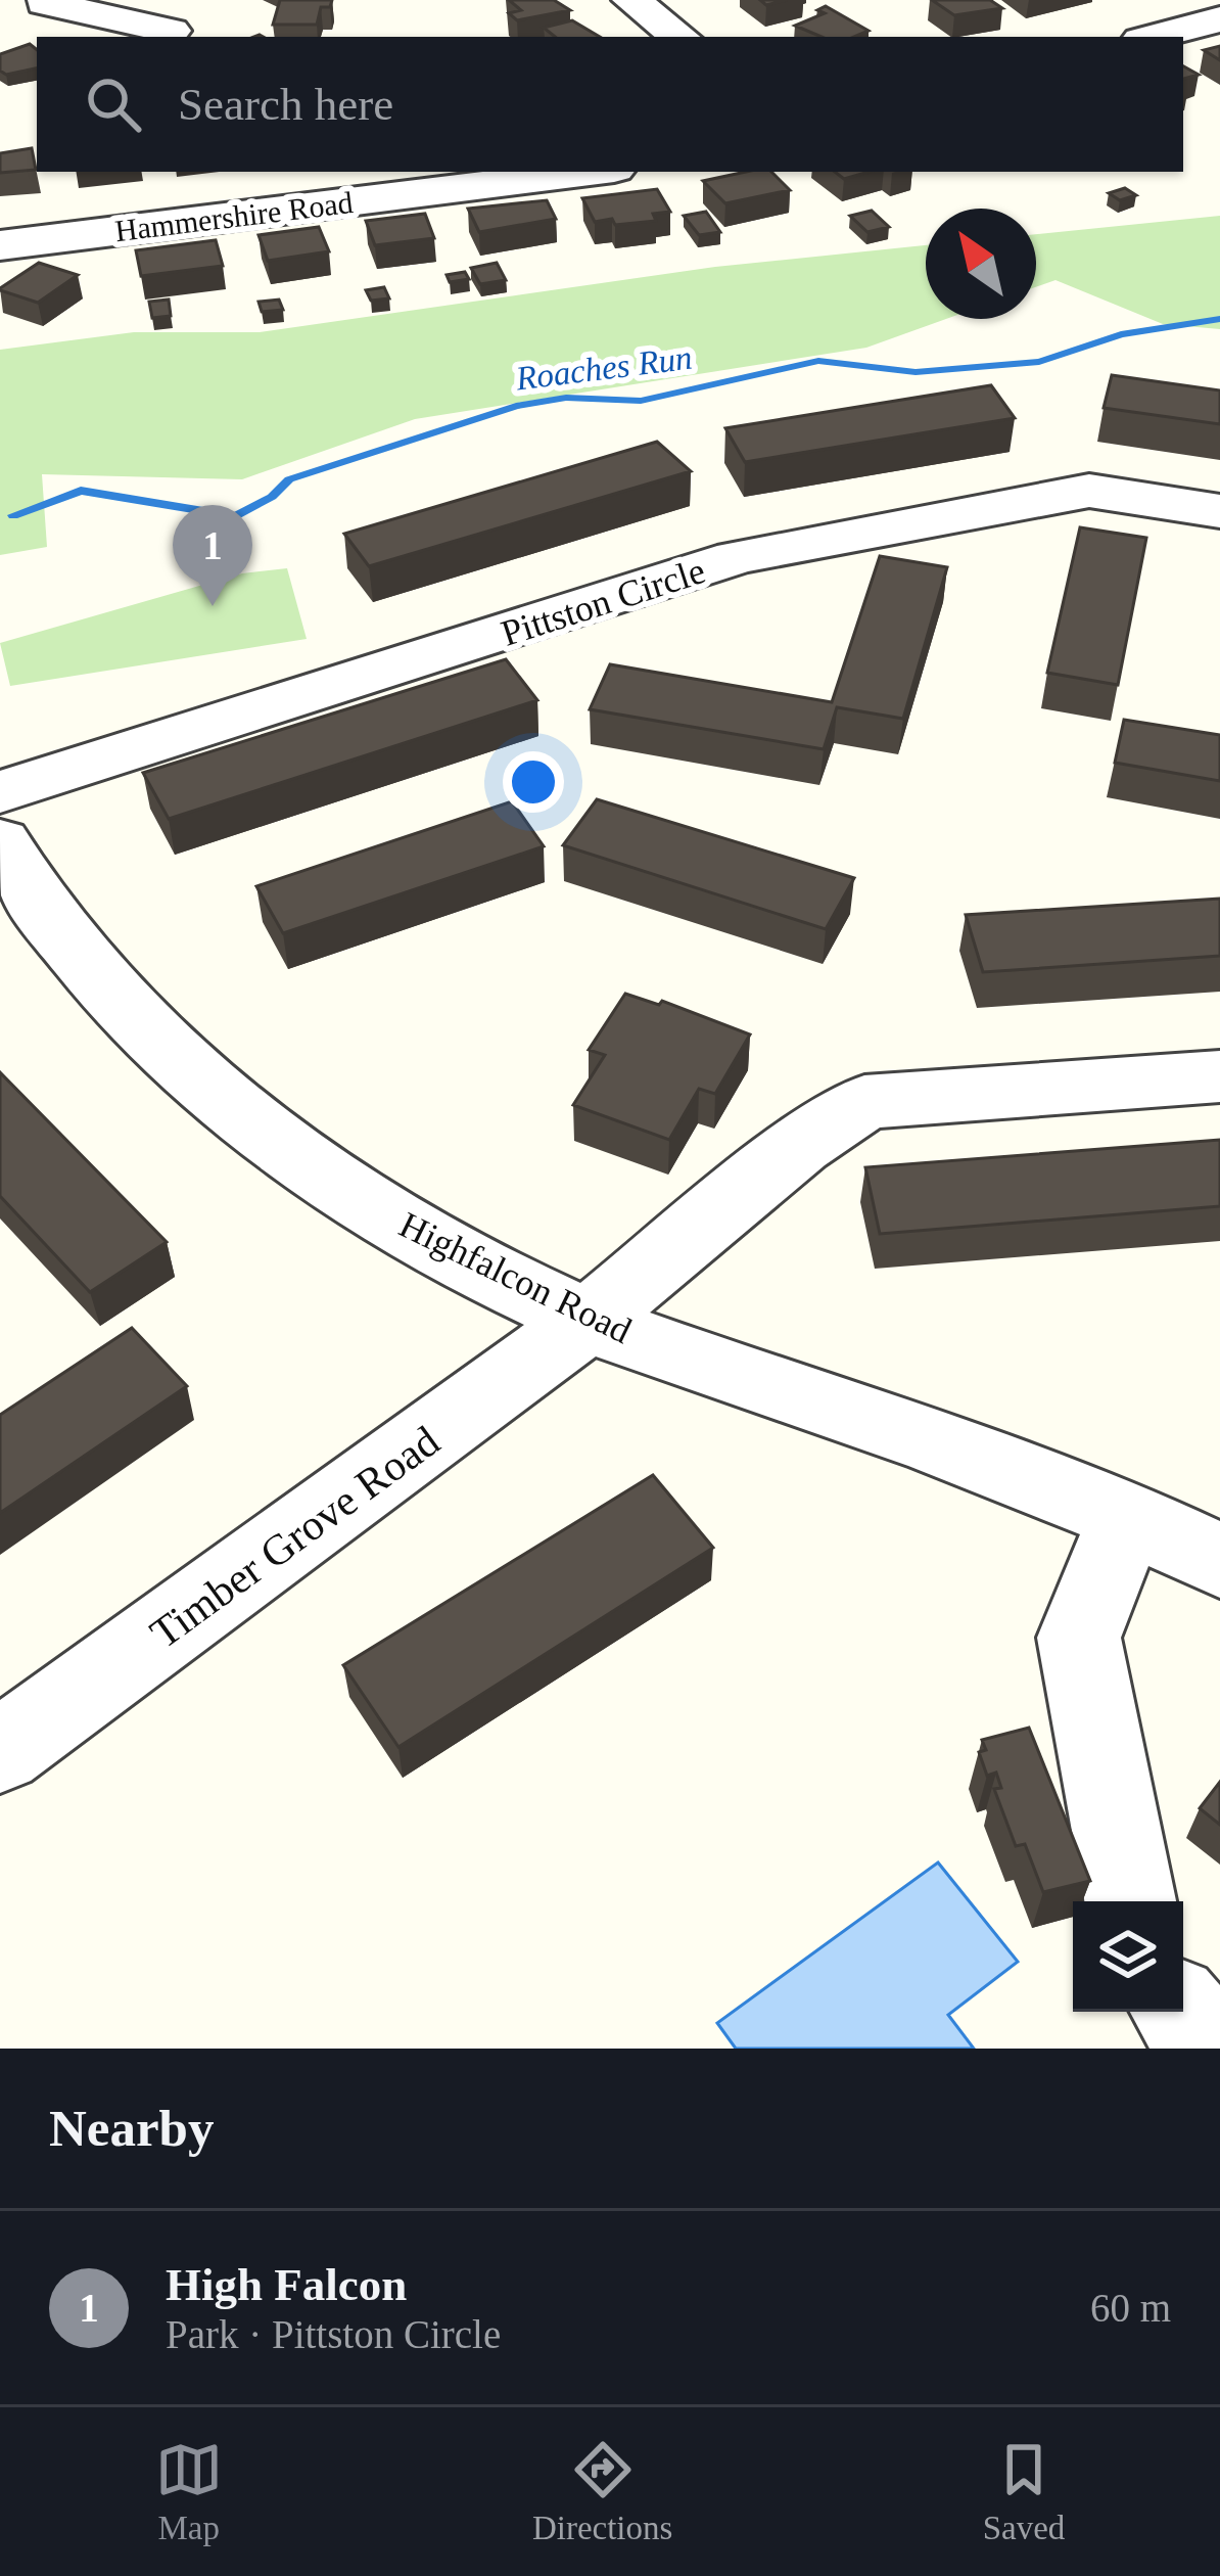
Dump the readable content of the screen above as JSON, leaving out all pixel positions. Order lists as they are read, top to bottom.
{
  "streets": {
    "street": [
      "Hammershire Road",
      "Pittston Circle",
      "Highfalcon Road",
      "Timber Grove Road"
    ]
  },
  "crossings": [
    ["Highfalcon Road", "Timber Grove Road"]
  ],
  "water": ["Roaches Run"],
  "north": "top left",
  "page": {
    "search": "Search here",
    "pins": "1",
    "heading": "Nearby",
    "list": [
      {
        "mark": "1",
        "name": "High Falcon",
        "note": "Park · Pittston Circle",
        "value": "60 m"
      }
    ],
    "nav": ["Map", "Directions", "Saved"]
  }
}
